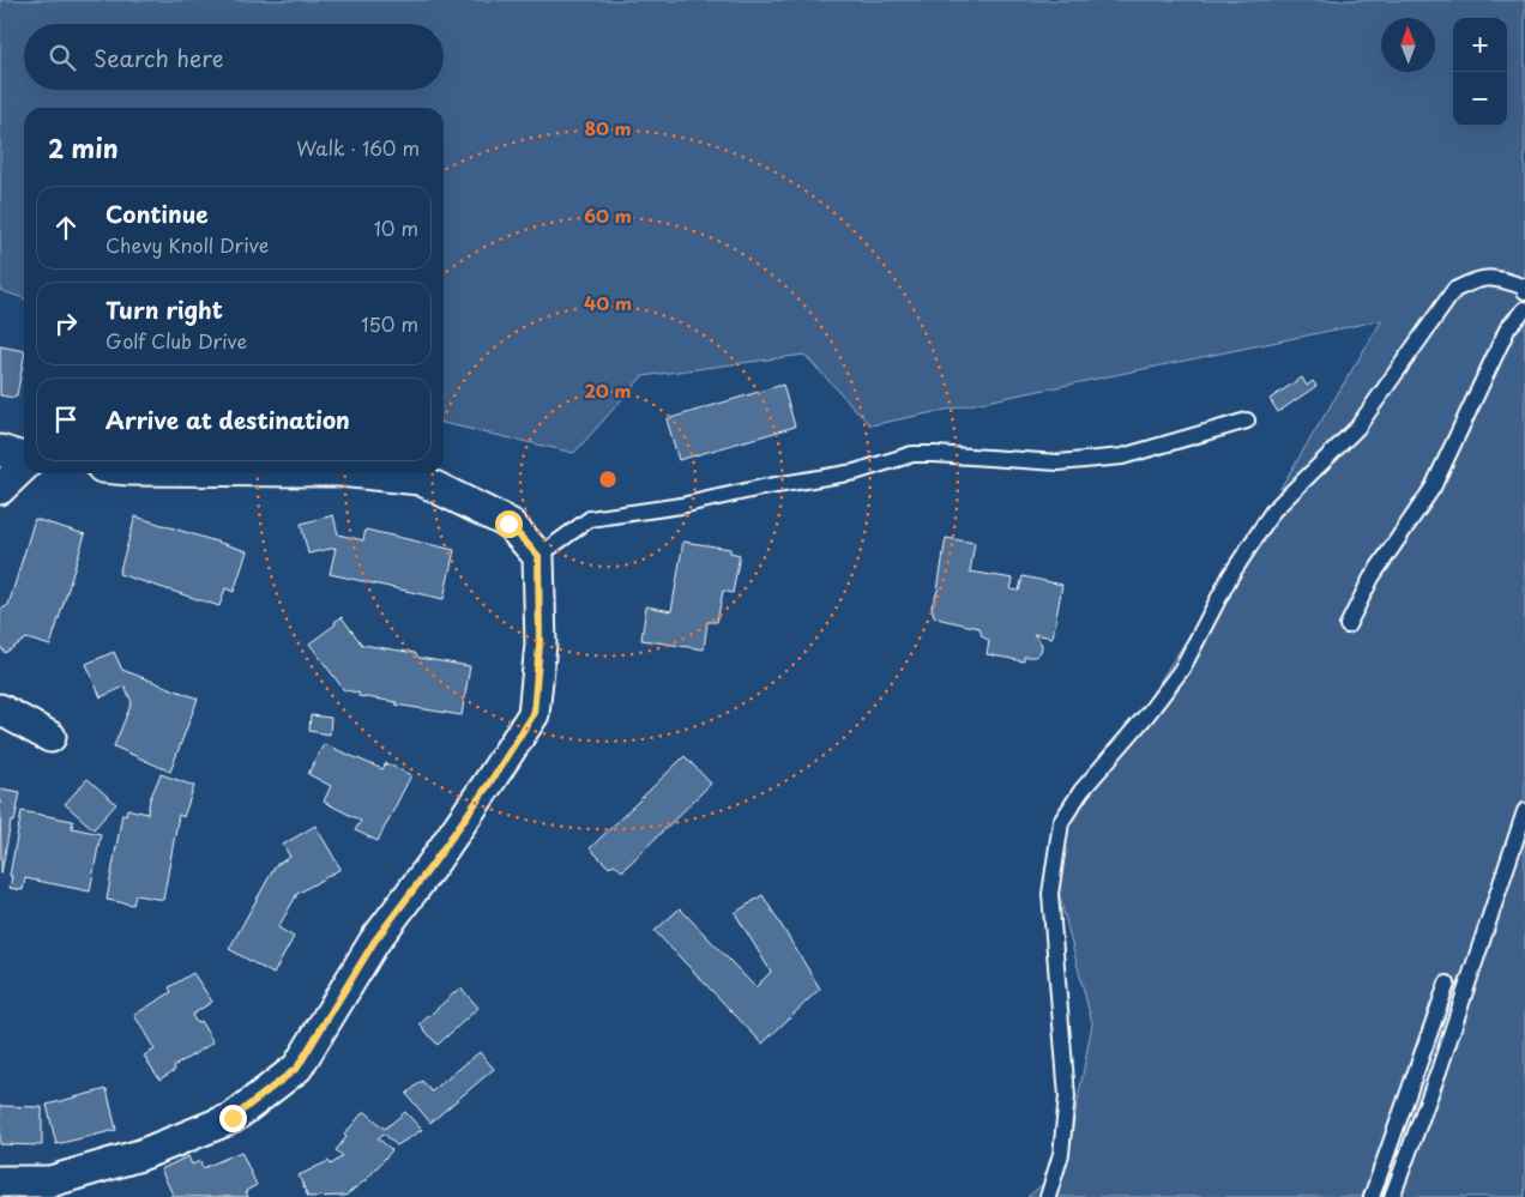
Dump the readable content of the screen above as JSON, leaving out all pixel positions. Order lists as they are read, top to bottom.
{
  "north": "top",
  "page": {
    "map_buttons": ["+", "−"],
    "search": "Search here",
    "heading": ["2 min", "Walk · 160 m"],
    "list": [
      ["Continue", "Chevy Knoll Drive", "10 m"],
      ["Turn right", "Golf Club Drive", "150 m"],
      "Arrive at destination"
    ]
  },
  "rings": [
    "80 m",
    "60 m",
    "40 m",
    "20 m"
  ]
}
